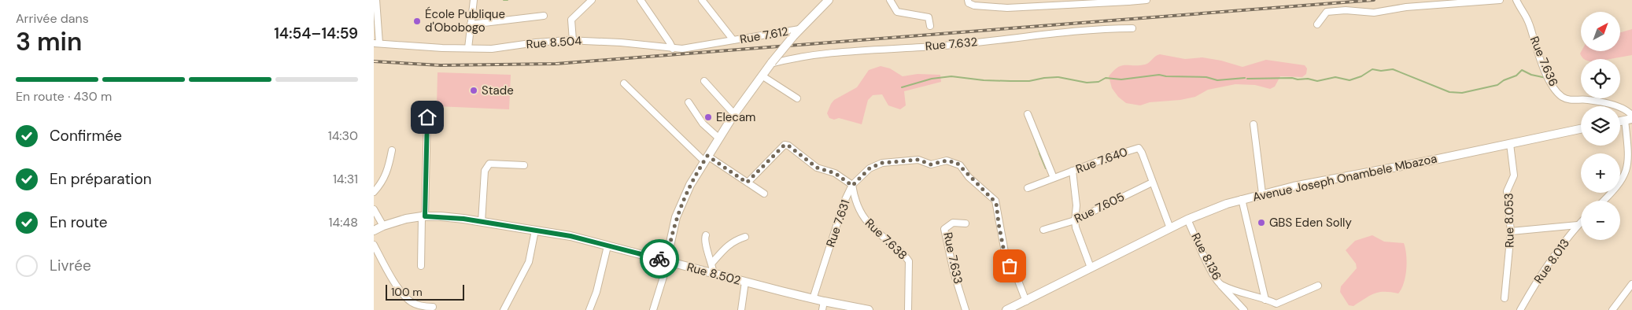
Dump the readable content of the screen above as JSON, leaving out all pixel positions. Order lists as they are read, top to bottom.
{
  "streets": {
    "main road": ["Avenue Joseph Onambele Mbazoa", "Rue 8.502"],
    "street": [
      "Rue 7.612",
      "Rue 8.504",
      "Rue 7.632",
      "Rue 7.636",
      "Rue 7.640",
      "Rue 7.605",
      "Rue 8.053",
      "Rue 7.631",
      "Rue 7.638",
      "Rue 8.136",
      "Rue 7.633",
      "Rue 8.013"
    ]
  },
  "crossings": [
    ["Rue 7.612", "Rue 8.504"],
    ["Rue 7.640", "Avenue Joseph Onambele Mbazoa"],
    ["Rue 7.640", "Rue 7.605"],
    ["Avenue Joseph Onambele Mbazoa", "Rue 8.053"],
    ["Avenue Joseph Onambele Mbazoa", "Rue 7.631"],
    ["Avenue Joseph Onambele Mbazoa", "Rue 8.136"],
    ["Rue 7.631", "Rue 7.638"],
    ["Rue 7.631", "Rue 8.502"]
  ],
  "places": [
    "École Publique d'Obobogo",
    "Stade",
    "Elecam",
    "GBS Eden Solly"
  ],
  "scale_bar": "100 m",
  "north": "top right",
  "page": {
    "heading": ["3 min", "Arrivée dans", "14:54–14:59"],
    "map_buttons": ["+", "−"],
    "bar": "En route · 430 m",
    "list": [
      ["Confirmée", "14:30"],
      ["En préparation", "14:31"],
      ["En route", "14:48"],
      "Livrée"
    ],
    "scale": "100 m"
  }
}
